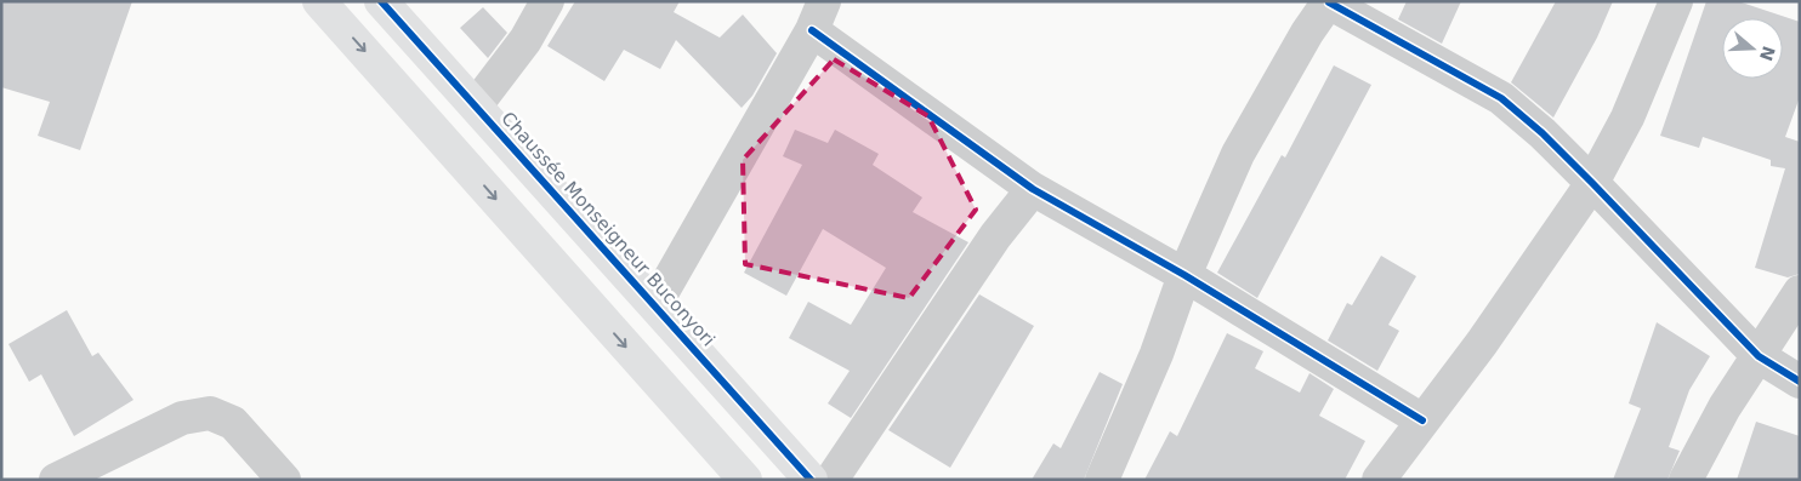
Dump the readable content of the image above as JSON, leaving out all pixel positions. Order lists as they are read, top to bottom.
{
  "streets": {
    "street": ["Chaussée Monseigneur Buconyori"]
  },
  "north": "right"
}
